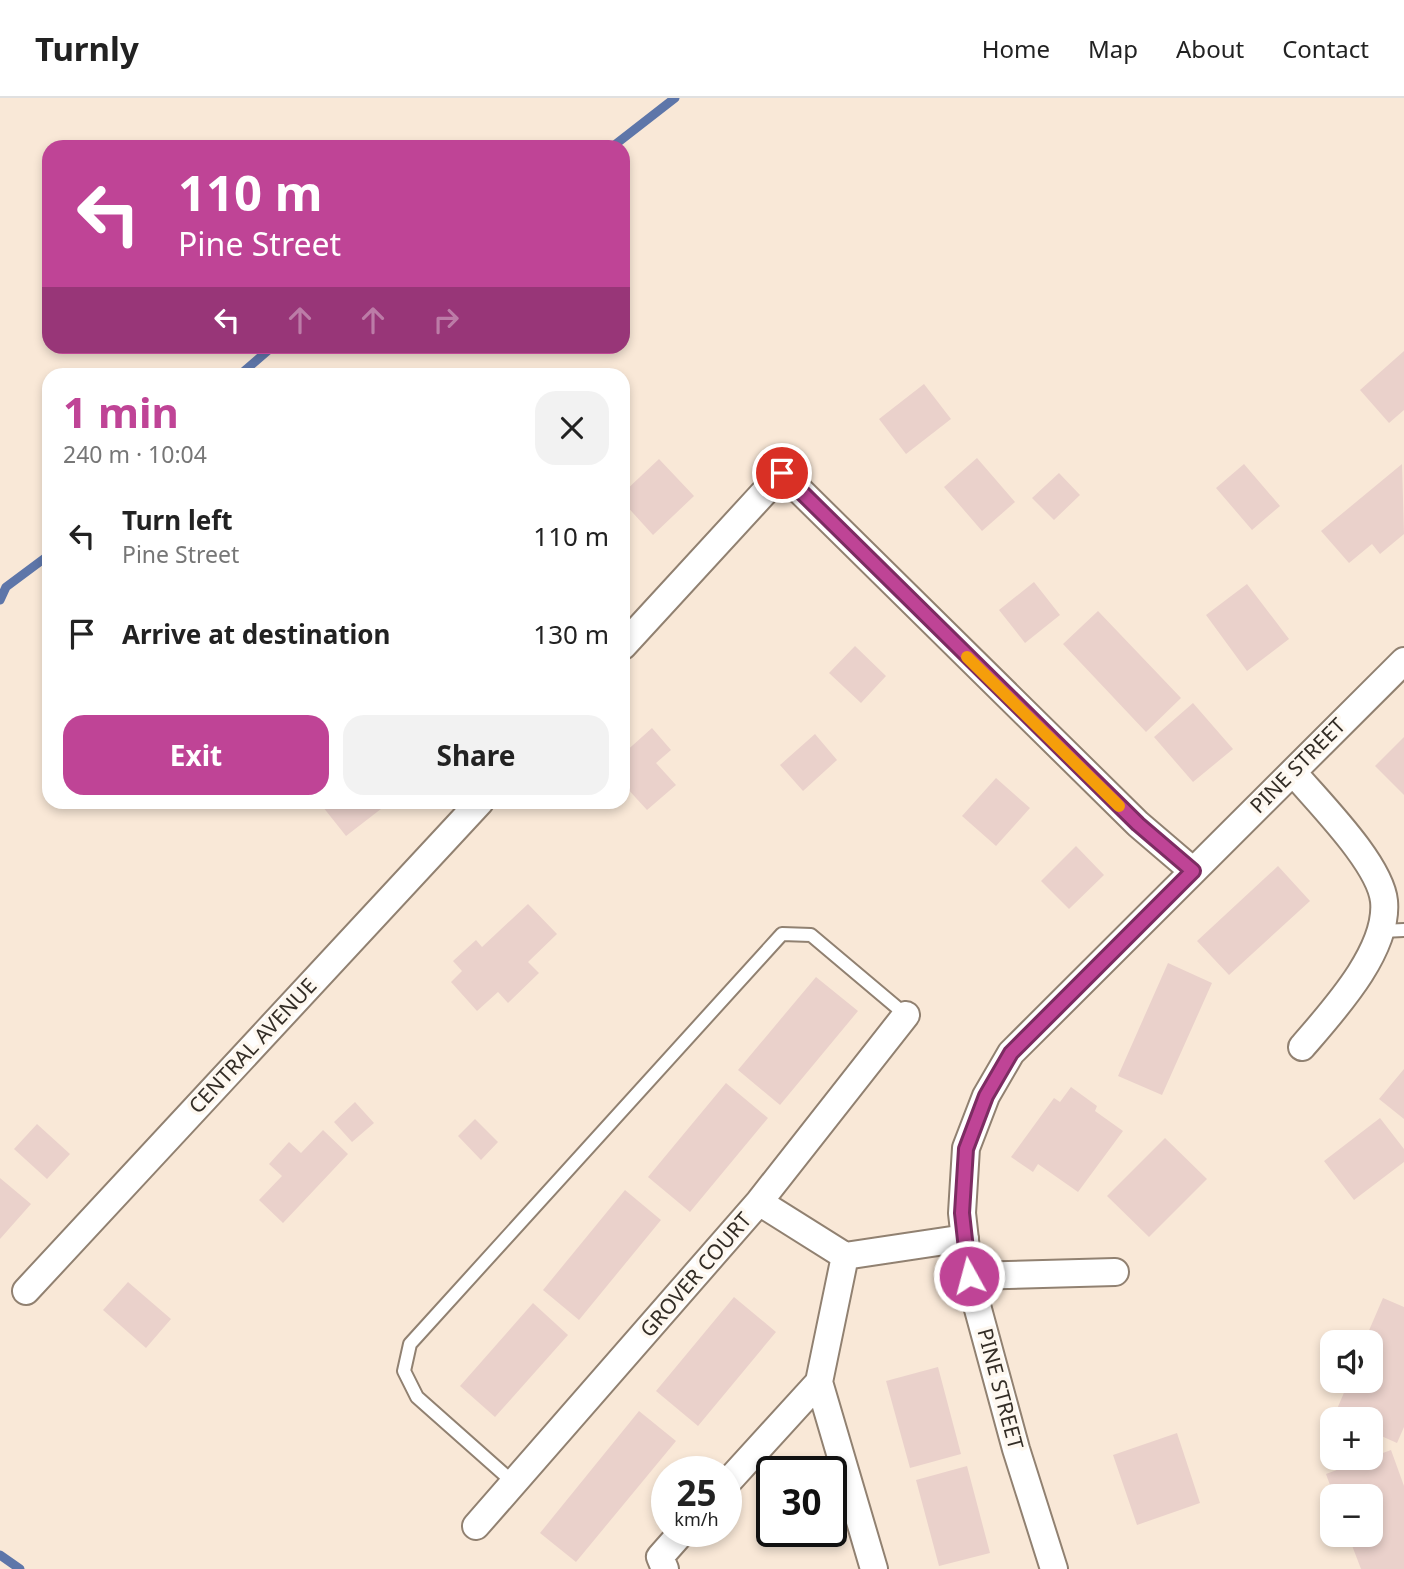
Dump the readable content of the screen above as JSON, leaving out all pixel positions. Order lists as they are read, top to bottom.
{
  "streets": {
    "street": ["PINE STREET", "CENTRAL AVENUE", "GROVER COURT"]
  },
  "page": {
    "header": "Turnly",
    "nav": [
      "Home",
      "Map",
      "About",
      "Contact"
    ],
    "turn": ["110 m", "Pine Street"],
    "heading": ["1 min", "240 m · 10:04"],
    "list": [
      {
        "name": "Turn left",
        "note": "Pine Street",
        "value": "110 m"
      },
      {
        "name": "Arrive at destination",
        "value": "130 m"
      }
    ],
    "buttons": ["Exit", "Share"],
    "map_buttons": ["+", "−"],
    "speed": "25 km/h",
    "limit": "30"
  }
}
